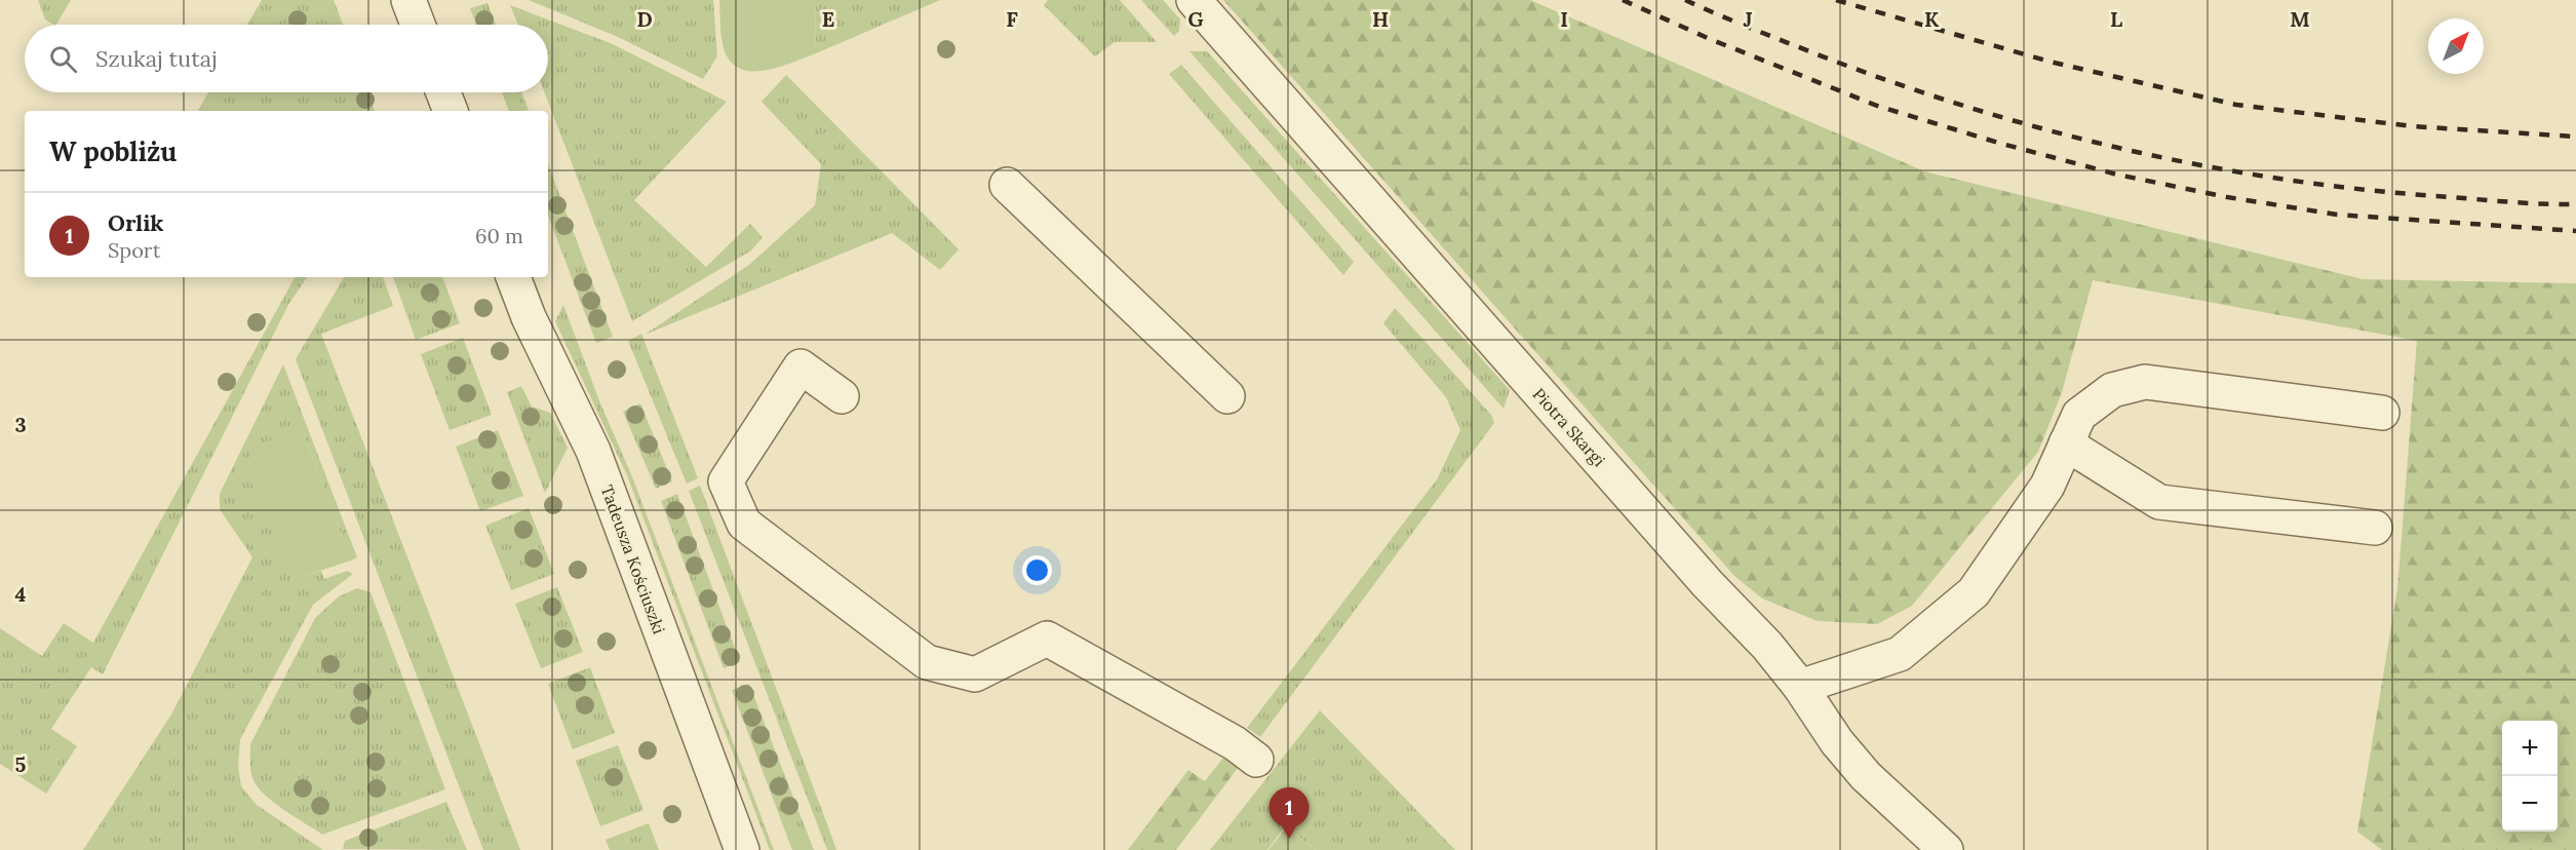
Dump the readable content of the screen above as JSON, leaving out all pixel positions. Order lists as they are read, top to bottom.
{
  "streets": {
    "street": ["Piotra Skargi", "Tadeusza Kościuszki"]
  },
  "north": "top right",
  "page": {
    "search": "Szukaj tutaj",
    "heading": "W pobliżu",
    "list": [
      {
        "mark": "1",
        "name": "Orlik",
        "note": "Sport",
        "value": "60 m"
      }
    ],
    "map_buttons": ["+", "−"],
    "pins": "1"
  },
  "grid": {
    "columns": [
      "D",
      "E",
      "F",
      "G",
      "H",
      "I",
      "J",
      "K",
      "L",
      "M"
    ],
    "rows": ["3", "4", "5"]
  }
}
